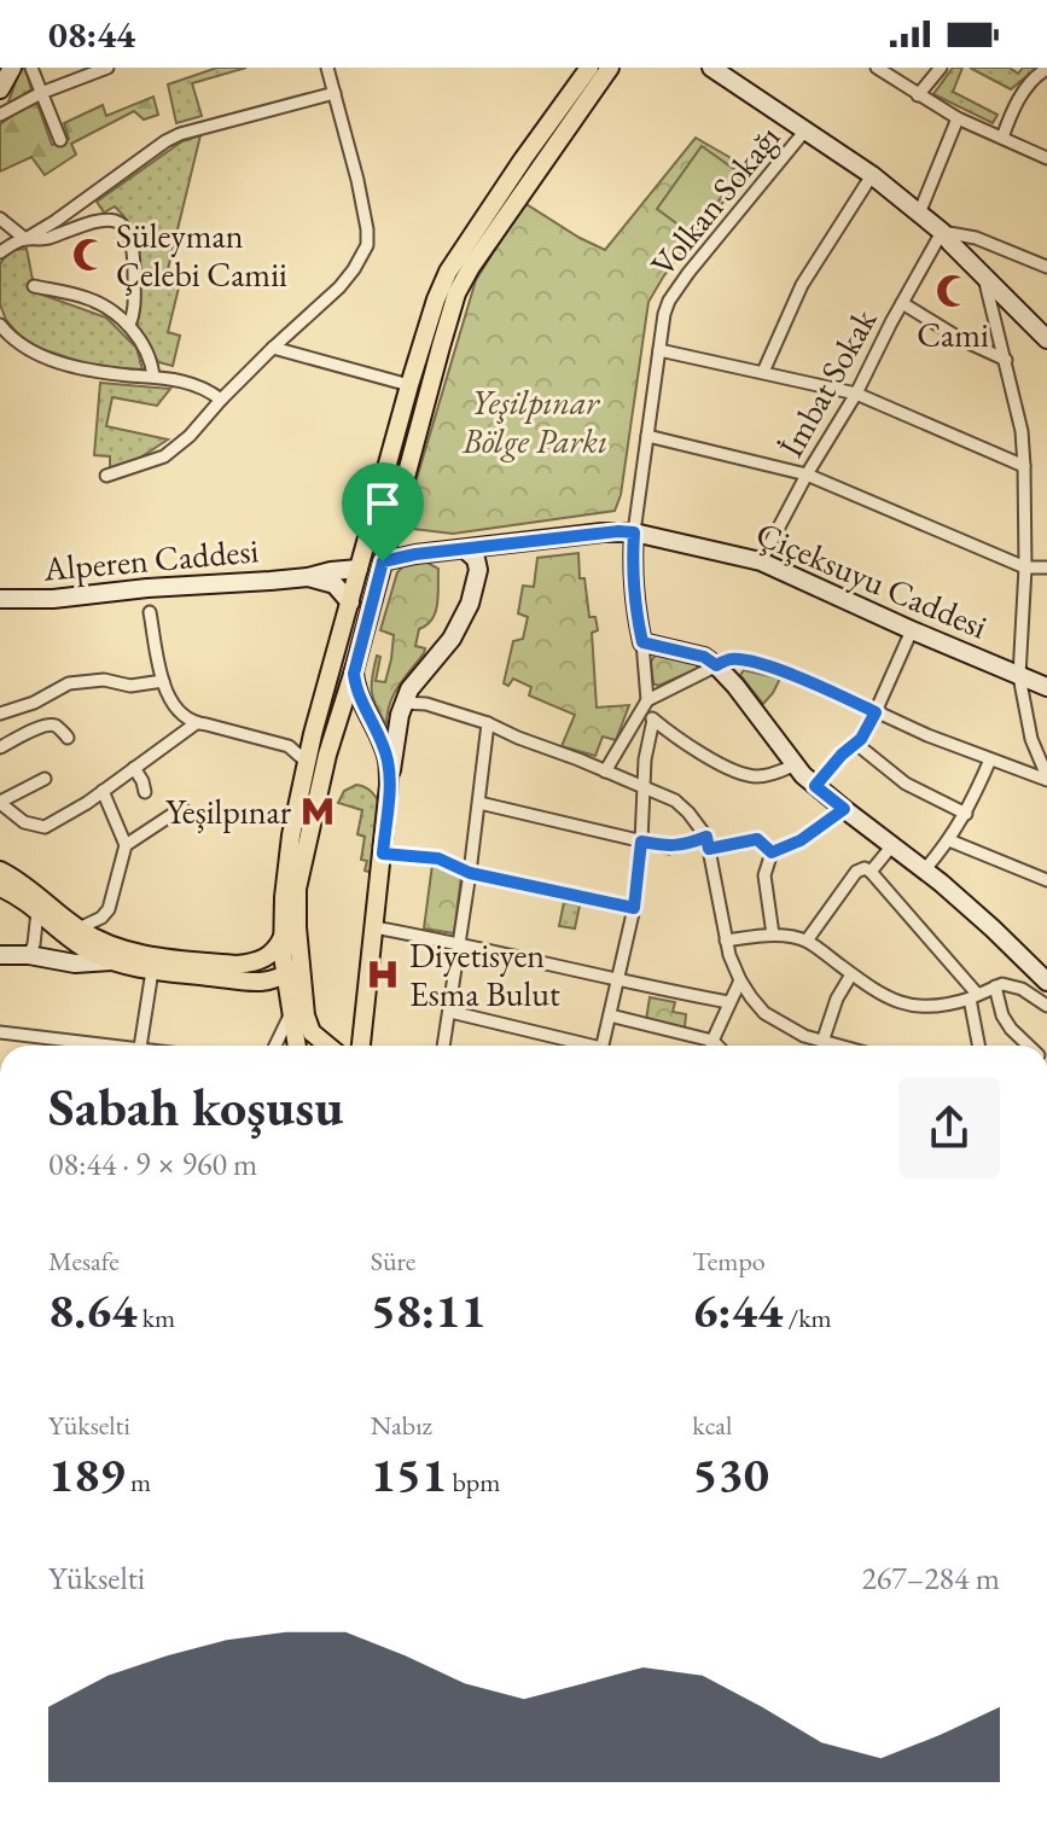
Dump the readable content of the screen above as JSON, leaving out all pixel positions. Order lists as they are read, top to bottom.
{
  "streets": {
    "street": [
      "Volkan Sokağı",
      "İmbat Sokak",
      "Alperen Caddesi",
      "Çiçeksuyu Caddesi"
    ]
  },
  "crossings": [
    ["Volkan Sokağı", "Çiçeksuyu Caddesi"],
    ["İmbat Sokak", "Çiçeksuyu Caddesi"]
  ],
  "parks": ["Yeşilpınar Bölge Parkı"],
  "places": {
    "mosque": ["Süleyman Çelebi Camii", "Cami"],
    "metro station": ["Yeşilpınar"],
    "hospital": ["Diyetisyen Esma Bulut"]
  },
  "page": {
    "status": "08:44",
    "heading": ["Sabah koşusu", "08:44 · 9 × 960 m"],
    "stats": [
      ["Mesafe", "8.64 km"],
      ["Süre", "58:11"],
      ["Tempo", "6:44 /km"],
      ["Yükselti", "189 m"],
      ["Nabız", "151 bpm"],
      ["kcal", "530"]
    ],
    "chart": ["Yükselti", "267–284 m"]
  }
}
